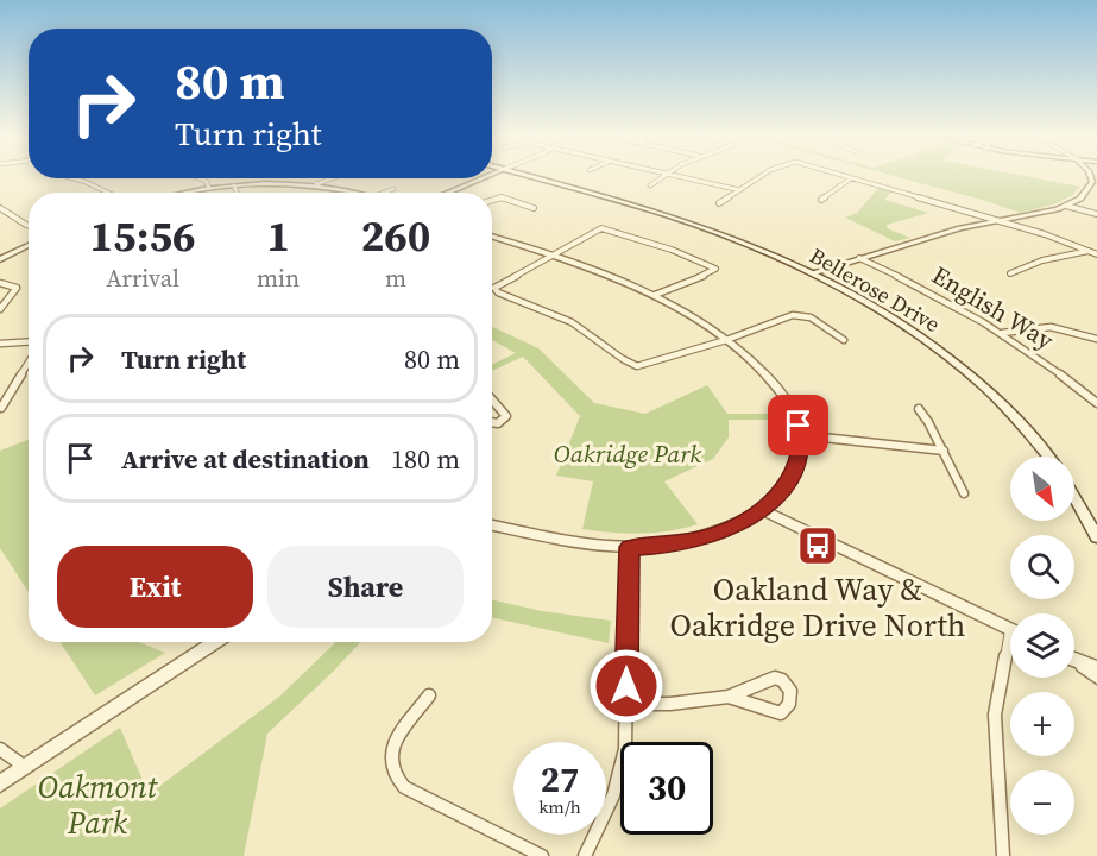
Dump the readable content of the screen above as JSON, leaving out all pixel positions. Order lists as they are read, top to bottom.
{
  "streets": {
    "main road": ["Bellerose Drive"],
    "street": ["English Way"]
  },
  "parks": ["Oakridge Park", "Oakmont Park"],
  "places": {
    "bus stop": ["Oakland Way & Oakridge Drive North"]
  },
  "north": "bottom right",
  "page": {
    "turn": ["80 m", "Turn right"],
    "eta": [
      "15:56",
      "Arrival",
      "1",
      "min",
      "260",
      "m"
    ],
    "list": [
      {
        "name": "Turn right",
        "value": "80 m"
      },
      {
        "name": "Arrive at destination",
        "value": "180 m"
      }
    ],
    "map_buttons": ["+", "−"],
    "buttons": ["Exit", "Share"],
    "speed": "27 km/h",
    "limit": "30"
  }
}
